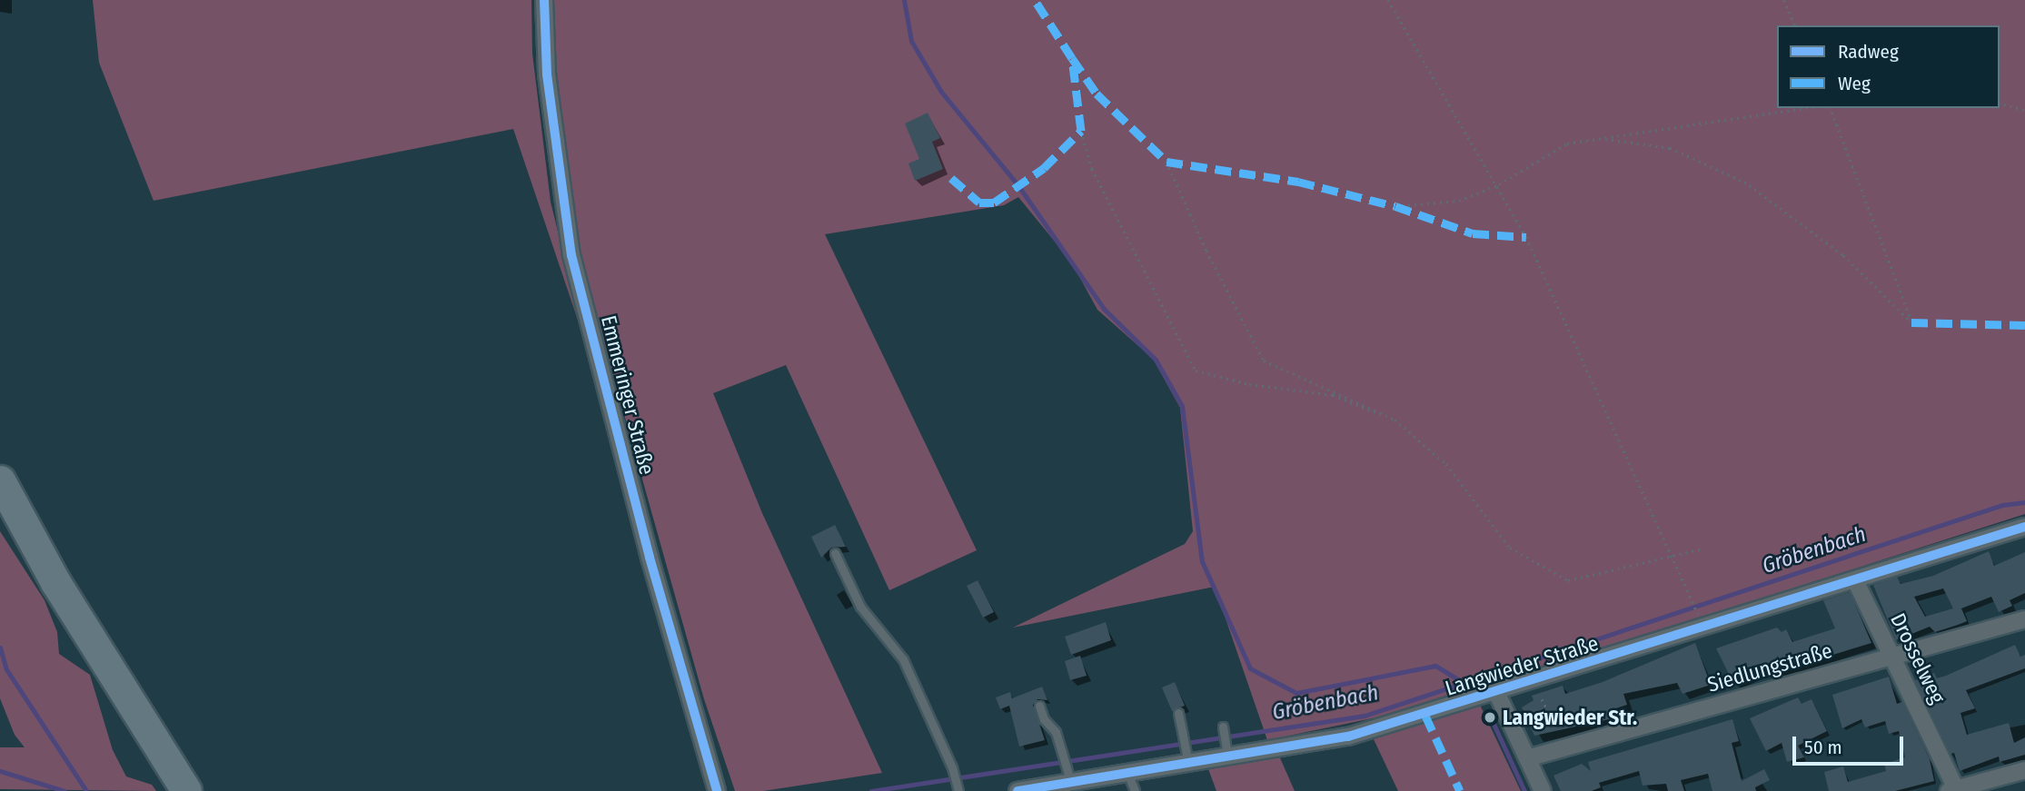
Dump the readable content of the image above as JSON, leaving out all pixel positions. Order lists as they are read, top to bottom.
{
  "streets": {
    "street": [
      "Emmeringer Straße",
      "Drosselweg",
      "Langwieder Straße",
      "Siedlungstraße"
    ]
  },
  "crossings": [
    ["Drosselweg", "Langwieder Straße"],
    ["Drosselweg", "Siedlungstraße"]
  ],
  "water": ["Gröbenbach"],
  "places": ["Langwieder Str."],
  "legend": ["Radweg", "Weg"],
  "scale_bar": "50 m"
}
